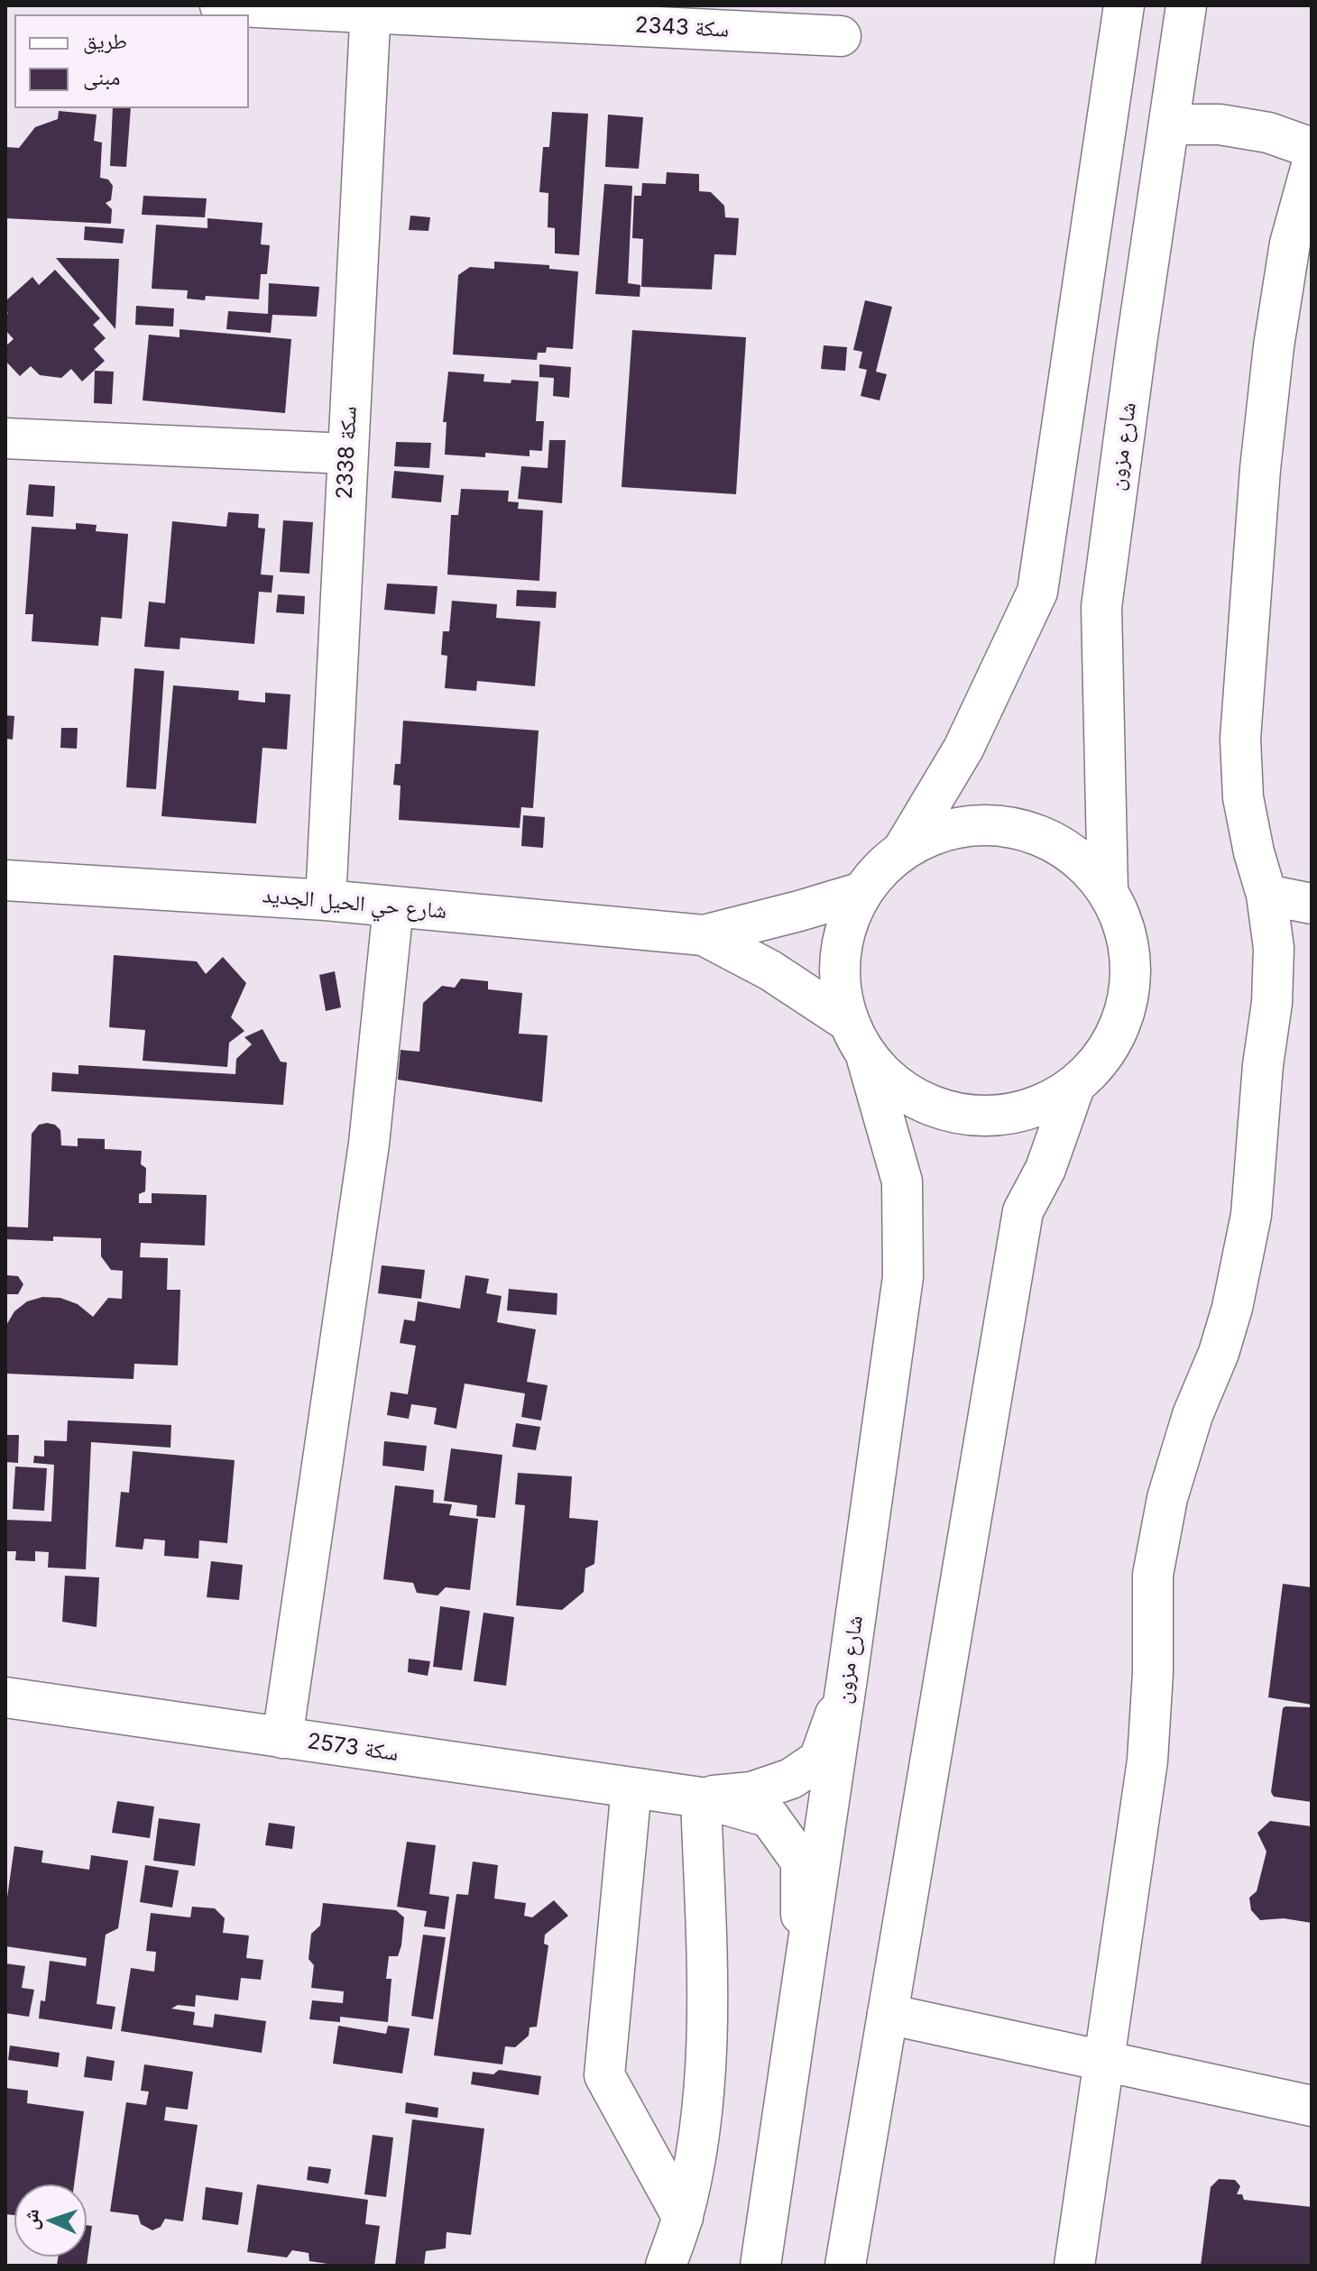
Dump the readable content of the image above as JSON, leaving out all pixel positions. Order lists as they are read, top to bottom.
{
  "streets": {
    "street": [
      "سكة 2343",
      "شارع مزون",
      "سكة 2338",
      "شارع حي الحيل الجديد",
      "سكة 2573"
    ]
  },
  "crossings": [
    ["سكة 2343", "سكة 2338"],
    ["شارع مزون", "شارع حي الحيل الجديد"],
    ["سكة 2338", "شارع حي الحيل الجديد"]
  ],
  "legend": ["طريق", "مبنى"],
  "north": "left"
}
